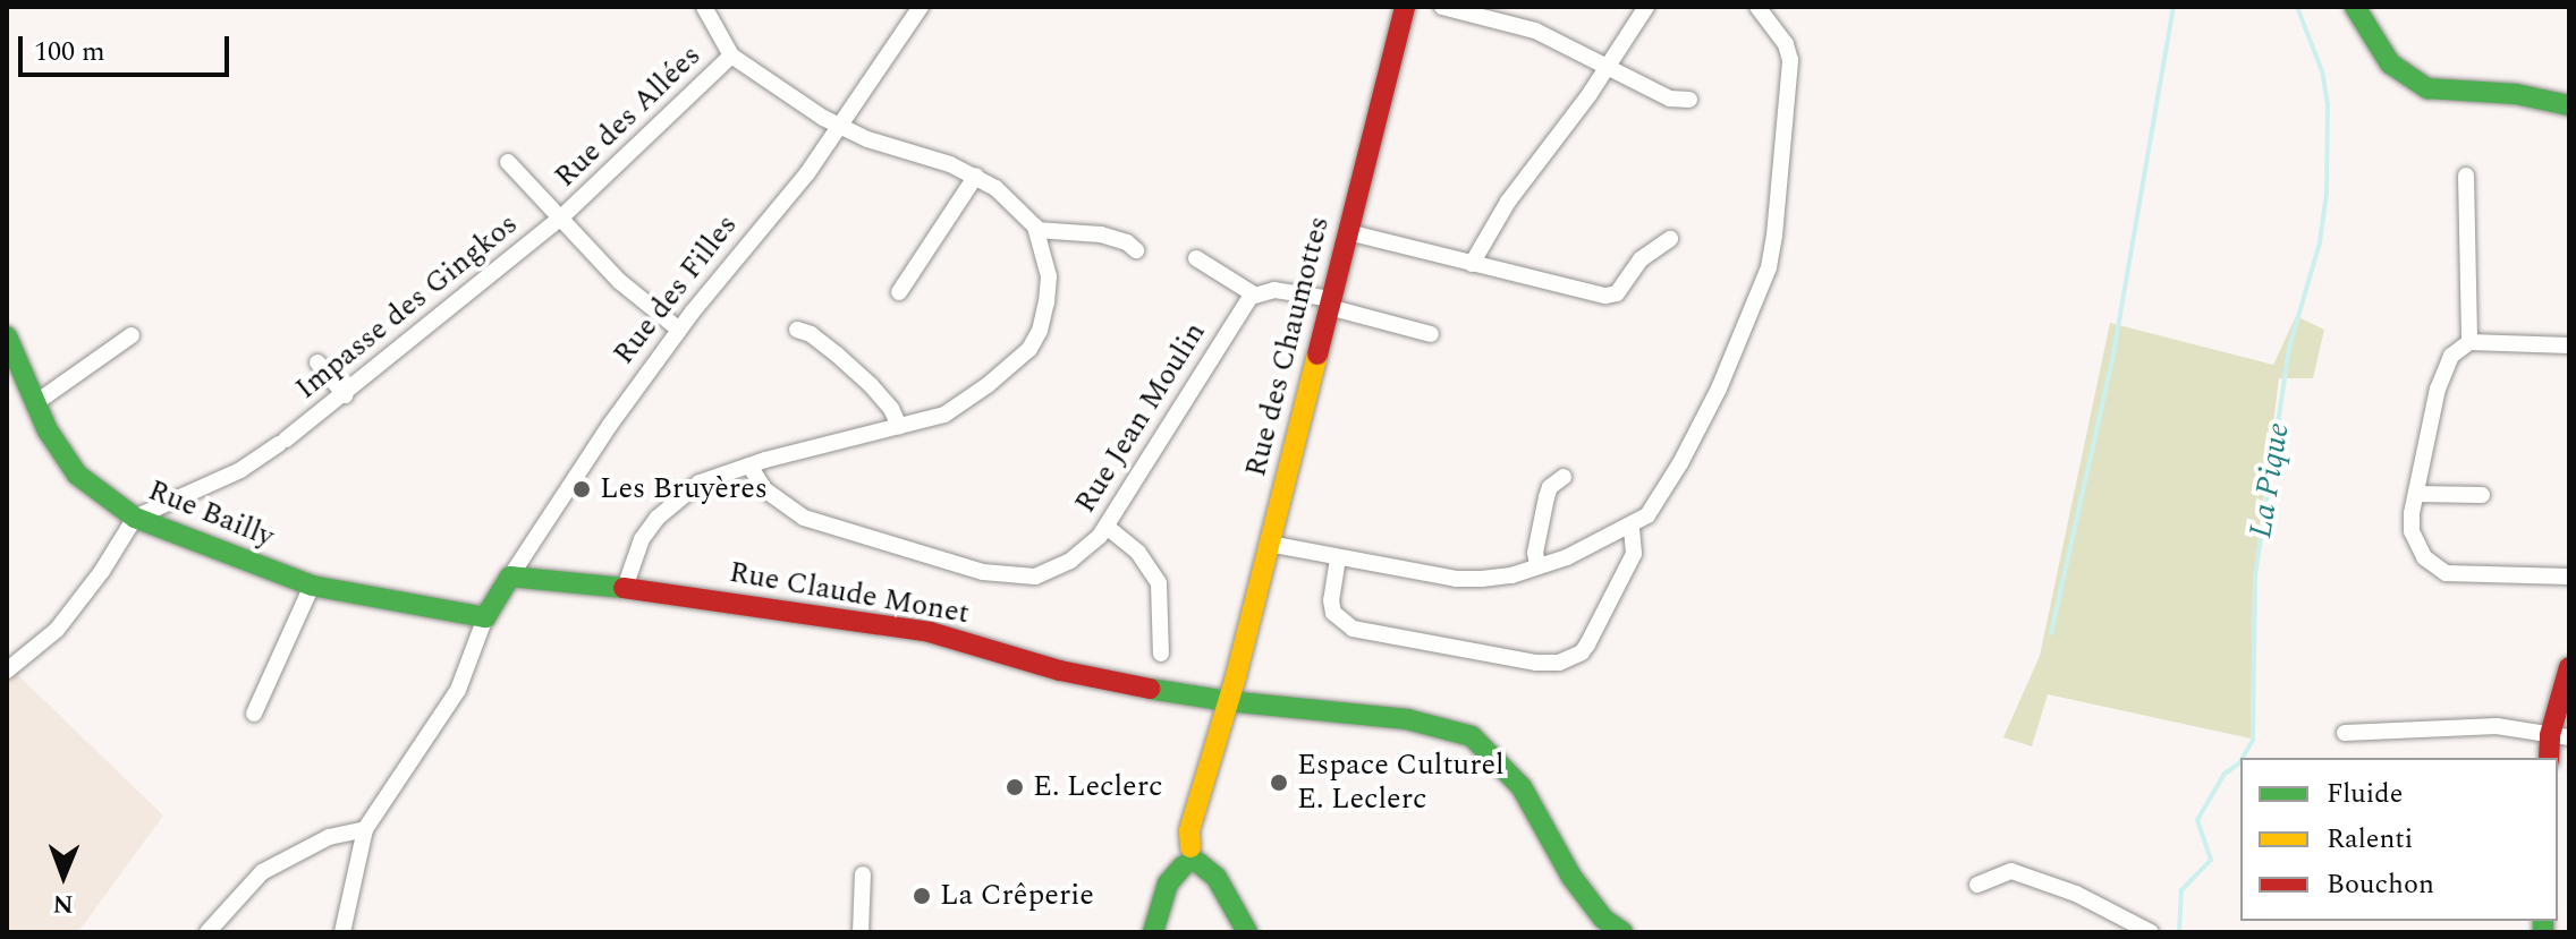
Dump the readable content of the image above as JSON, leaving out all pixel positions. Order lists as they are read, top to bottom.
{
  "streets": {
    "street": [
      "Rue des Allées",
      "Rue des Filles",
      "Impasse des Gingkos",
      "Rue des Chaumottes",
      "Rue Jean Moulin",
      "Rue Bailly",
      "Rue Claude Monet"
    ]
  },
  "crossings": [
    ["Rue des Allées", "Impasse des Gingkos"],
    ["Rue des Filles", "Rue Bailly"],
    ["Rue des Filles", "Rue Claude Monet"],
    ["Impasse des Gingkos", "Rue Bailly"],
    ["Rue des Chaumottes", "Rue Claude Monet"]
  ],
  "water": ["La Pique"],
  "places": [
    "Les Bruyères",
    "Espace Culturel E. Leclerc",
    "E. Leclerc",
    "La Crêperie"
  ],
  "legend": ["Fluide", "Ralenti", "Bouchon"],
  "scale_bar": "100 m",
  "north": "bottom"
}
